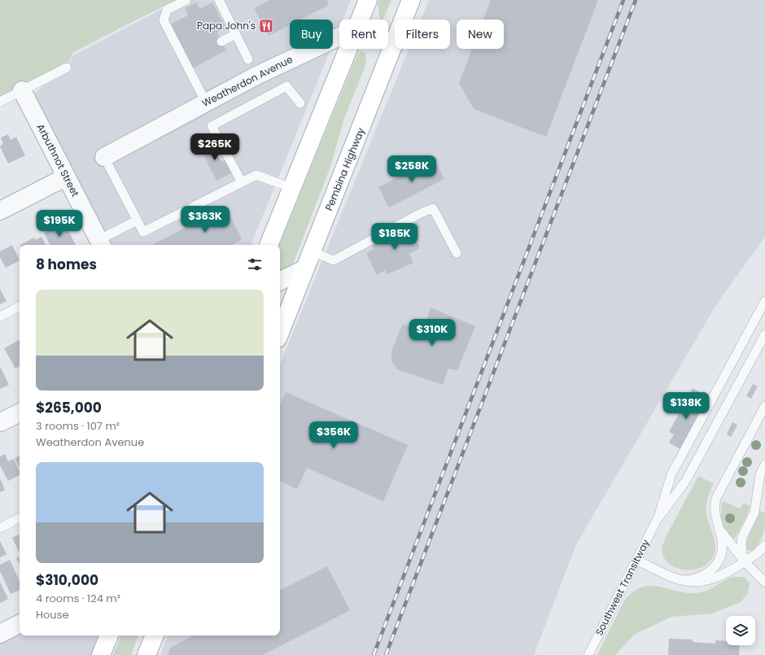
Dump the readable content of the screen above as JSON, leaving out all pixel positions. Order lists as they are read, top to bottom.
{
  "streets": {
    "main road": ["Pembina Highway"],
    "street": ["Weatherdon Avenue", "Arbuthnot Street"],
    "lane": ["Southwest Transitway"]
  },
  "places": {
    "restaurant": ["Papa John's"]
  },
  "page": {
    "chip": [
      "Buy",
      "Rent",
      "Filters",
      "New"
    ],
    "price": [
      "$265K",
      "$258K",
      "$363K",
      "$195K",
      "$185K",
      "$310K",
      "$138K",
      "$356K"
    ],
    "heading": "8 homes",
    "list": [
      {
        "name": "$265,000",
        "note": "3 rooms · 107 m² · Weatherdon Avenue"
      },
      {
        "name": "$310,000",
        "note": "4 rooms · 124 m² · House"
      }
    ]
  }
}
